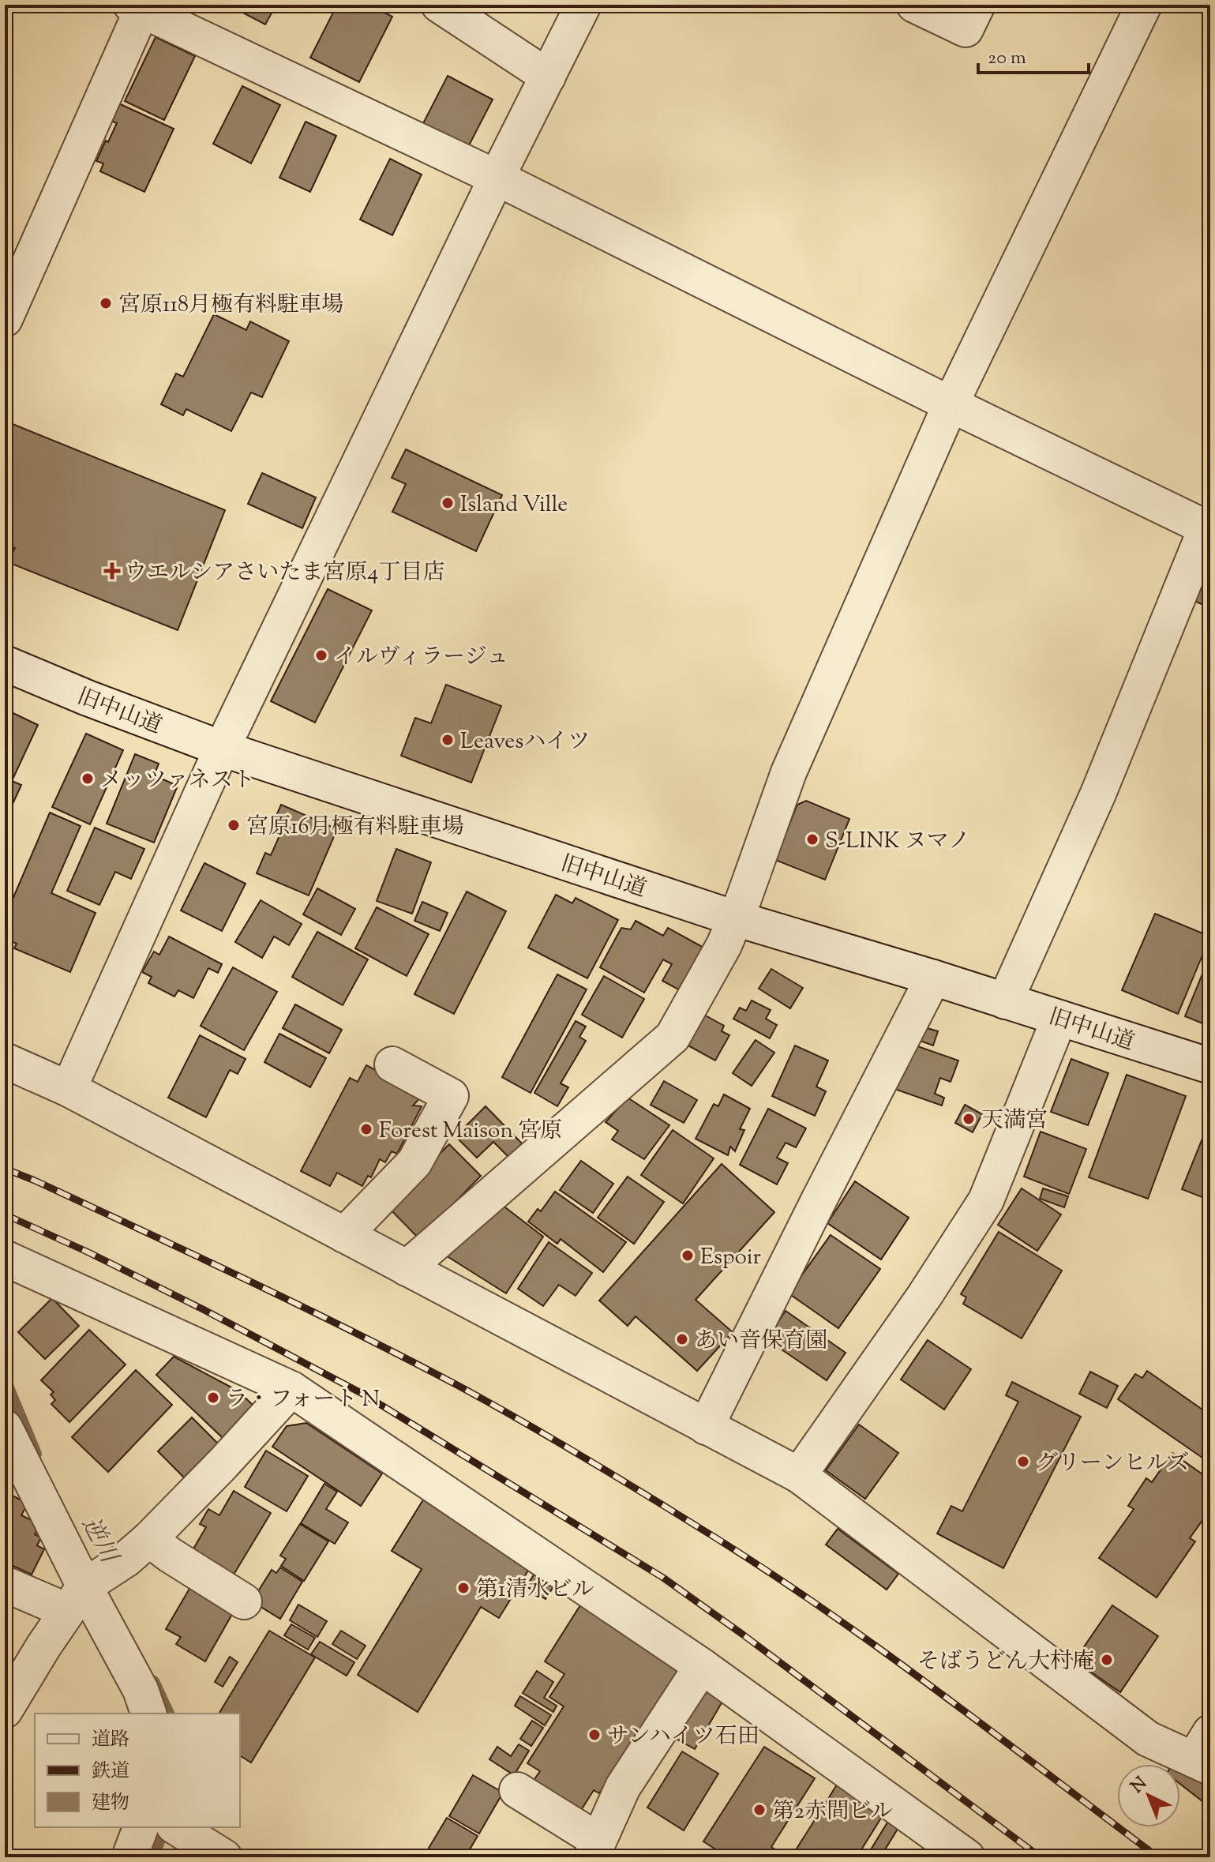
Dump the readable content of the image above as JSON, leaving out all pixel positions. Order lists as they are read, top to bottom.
{
  "streets": {
    "street": ["旧中山道"]
  },
  "water": ["逆川"],
  "places": {
    "other": [
      "宮原118月極有料駐車場",
      "Island Ville",
      "イルヴィラージュ",
      "Leavesハイツ",
      "メッツァネスト",
      "宮原16月極有料駐車場",
      "S-LINK ヌマノ",
      "天満宮",
      "Forest Maison 宮原",
      "Espoir",
      "あい音保育園",
      "ラ・フォート N",
      "グリーンヒルズ",
      "第1清水ビル",
      "そばうどん大村庵",
      "サンハイツ石田",
      "第2赤間ビル"
    ],
    "health": ["ウエルシアさいたま宮原4丁目店"]
  },
  "legend": ["道路", "鉄道", "建物"],
  "scale_bar": "20 m",
  "north": "top left"
}
